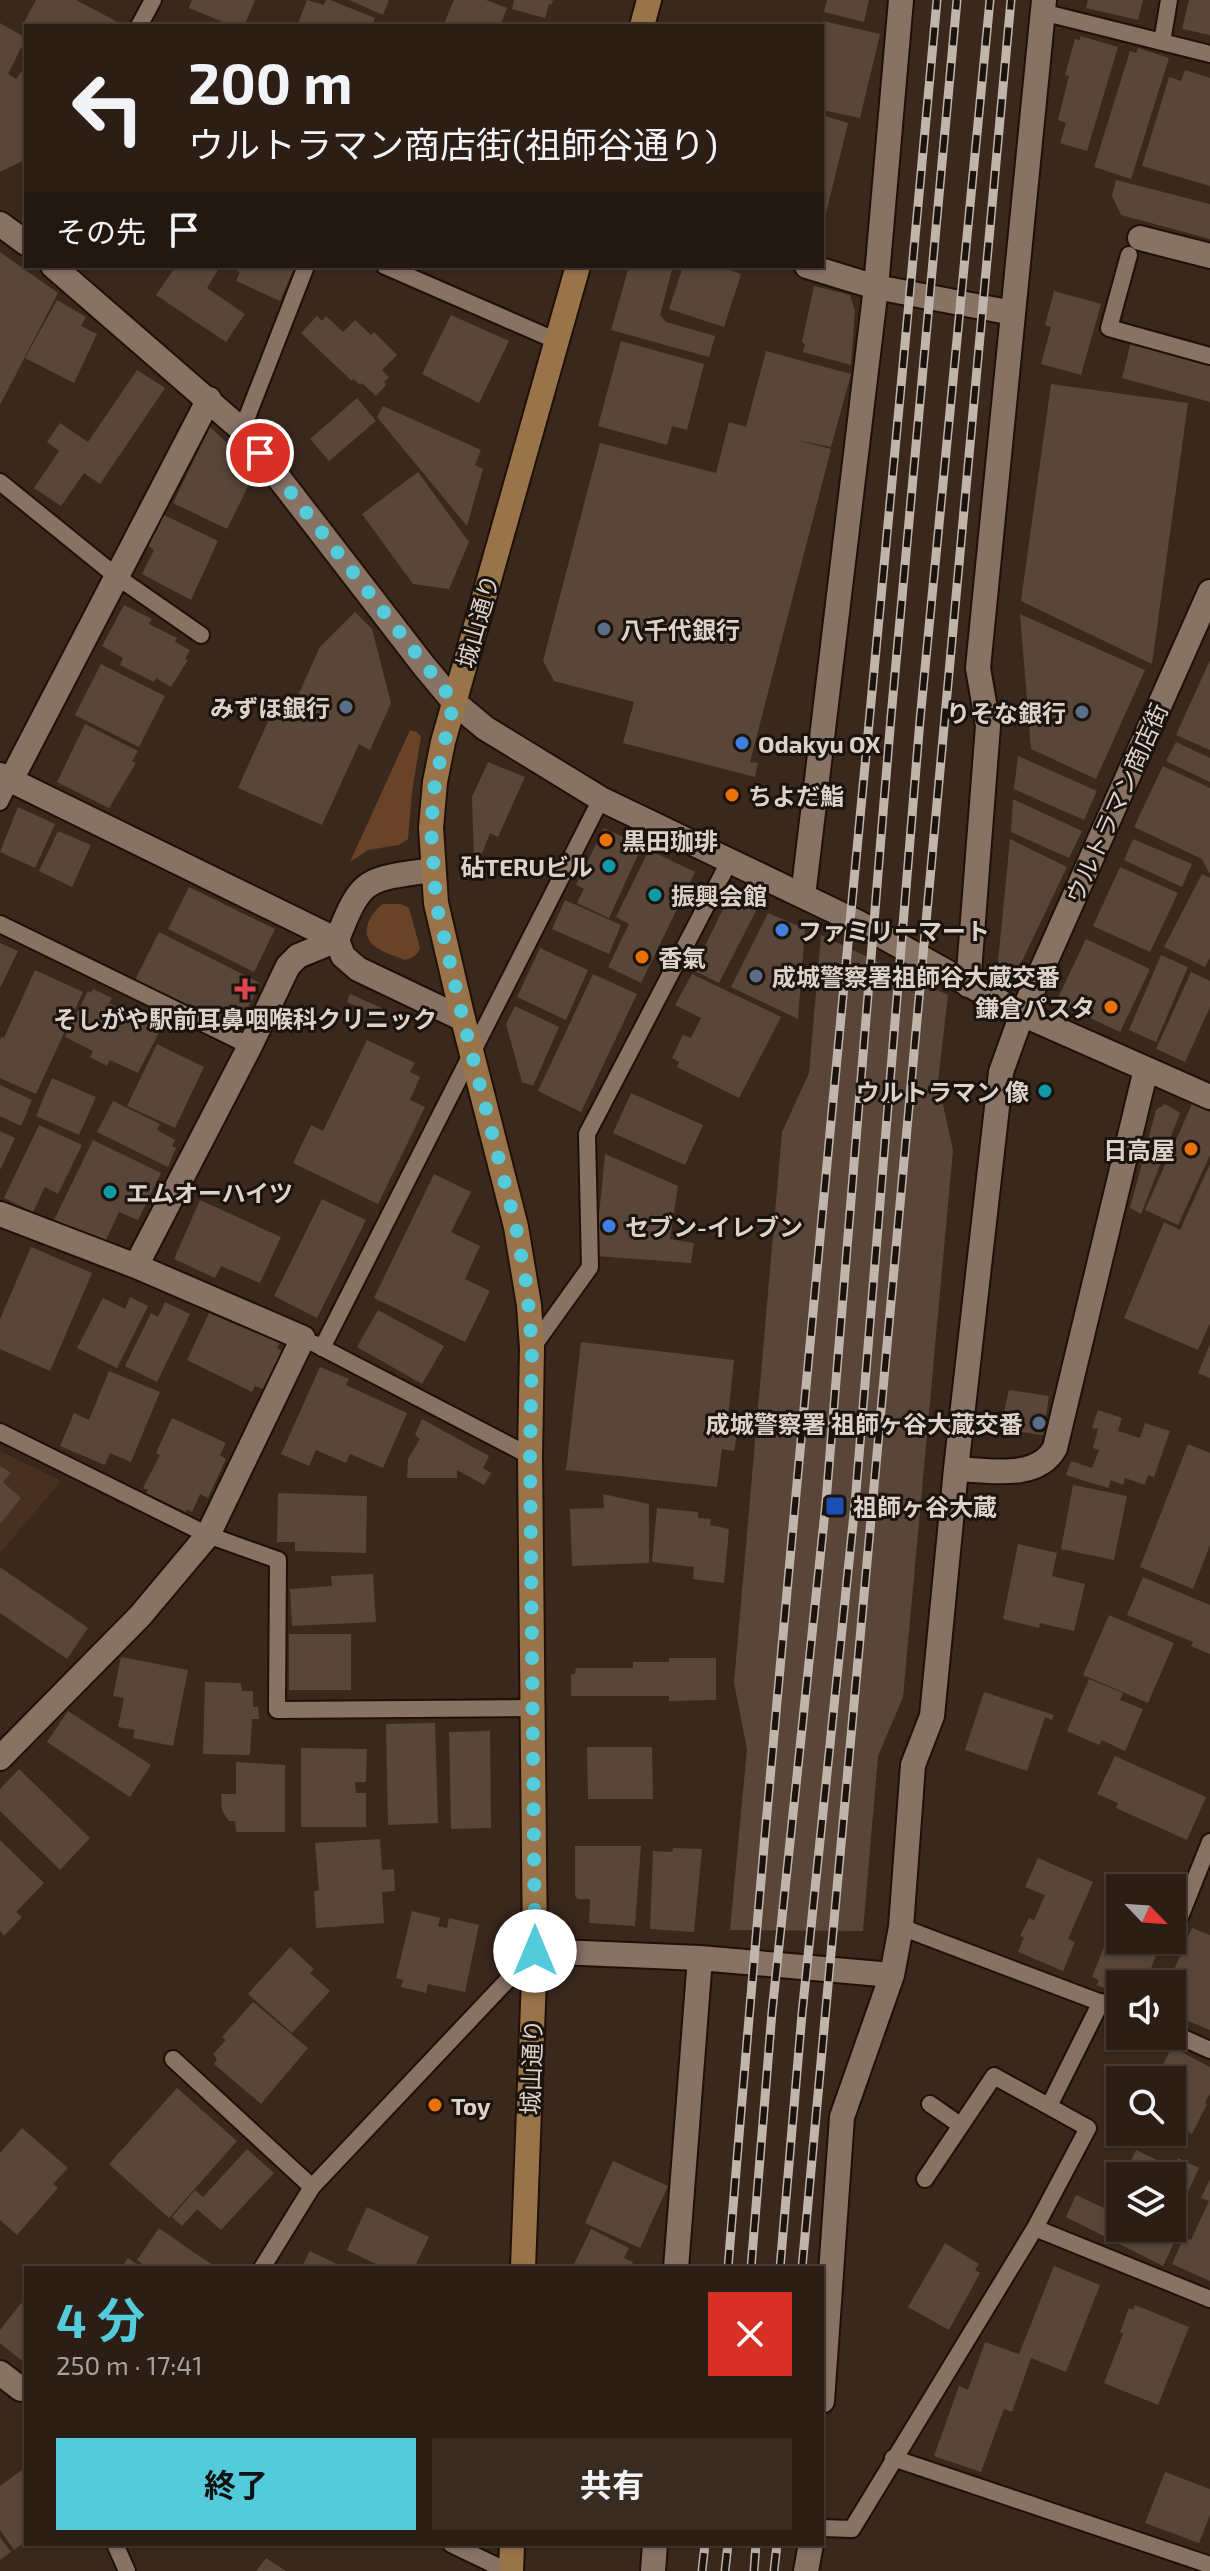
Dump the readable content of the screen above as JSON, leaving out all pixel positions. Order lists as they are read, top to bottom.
{
  "streets": {
    "street": ["城山通り", "ウルトラマン商店街"]
  },
  "places": {
    "other": [
      "八千代銀行",
      "みずほ銀行",
      "りそな銀行",
      "Odakyu OX",
      "ちよだ鮨",
      "黒田珈琲",
      "砧TERUビル",
      "振興会館",
      "ファミリーマート",
      "香氣",
      "成城警察署祖師谷大蔵交番",
      "鎌倉パスタ",
      "ウルトラマン 像",
      "日高屋",
      "エムオーハイツ",
      "セブン-イレブン",
      "成城警察署 祖師ヶ谷大蔵交番",
      "Toy"
    ],
    "health": ["そしがや駅前耳鼻咽喉科クリニック"],
    "transit": ["祖師ヶ谷大蔵"]
  },
  "north": "bottom right",
  "page": {
    "turn": ["200 m", "ウルトラマン商店街(祖師谷通り)"],
    "then": "その先",
    "heading": ["4 分", "250 m · 17:41"],
    "buttons": ["終了", "共有"]
  }
}
